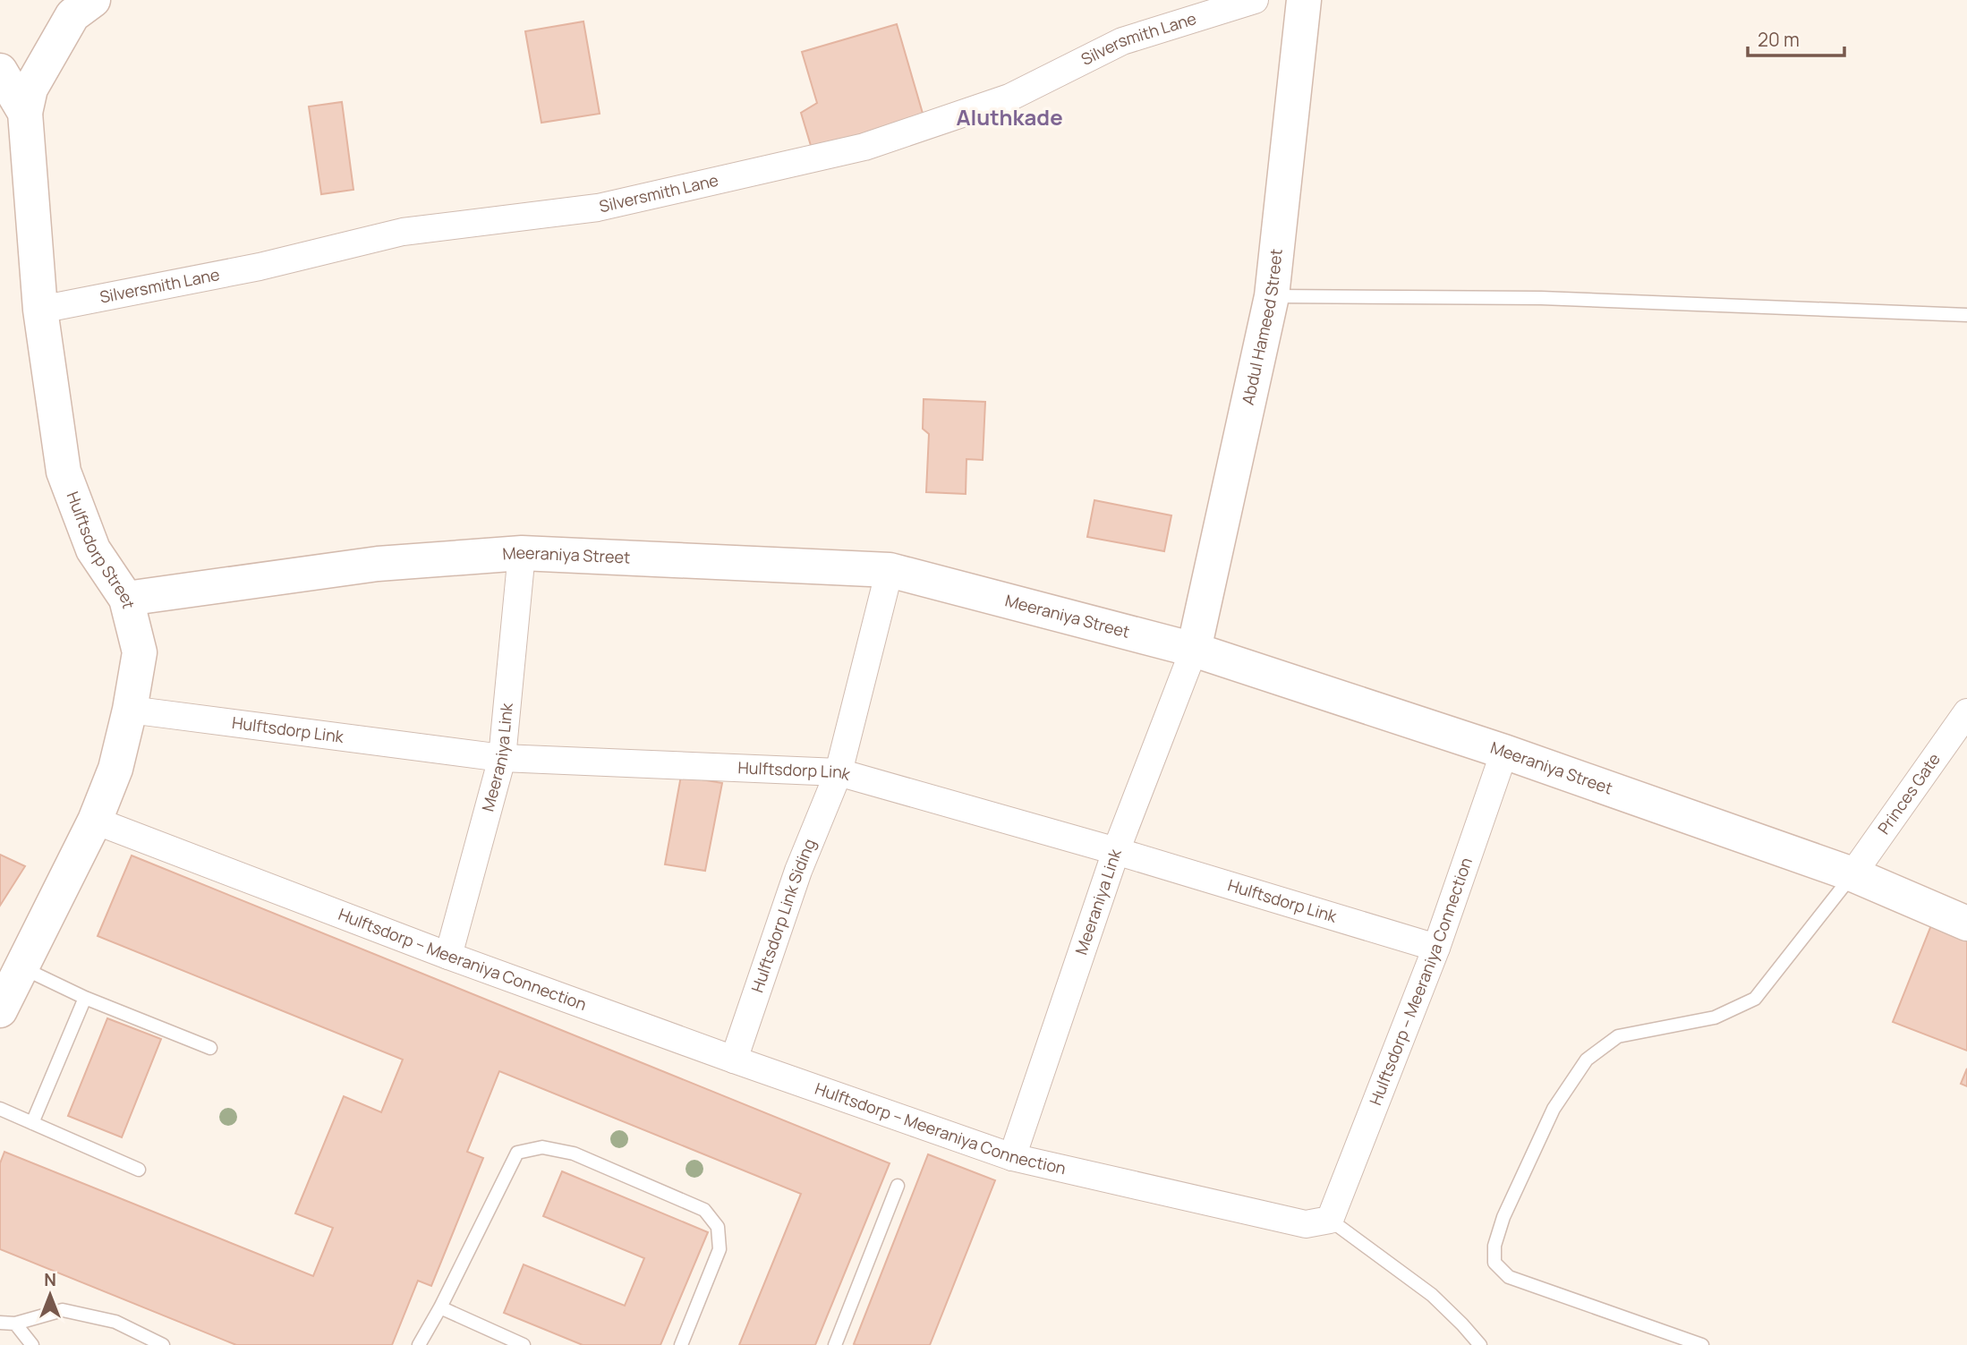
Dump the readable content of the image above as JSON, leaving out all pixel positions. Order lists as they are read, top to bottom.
{
  "streets": {
    "street": [
      "Silversmith Lane",
      "Abdul Hameed Street",
      "Hulftsdorp Street",
      "Meeraniya Street",
      "Hulftsdorp Link",
      "Meeraniya Link",
      "Princes Gate",
      "Hulftsdorp Link Siding",
      "Hulftsdorp – Meeraniya Connection"
    ]
  },
  "crossings": [
    ["Silversmith Lane", "Hulftsdorp Street"],
    ["Abdul Hameed Street", "Meeraniya Street"],
    ["Abdul Hameed Street", "Meeraniya Link"],
    ["Hulftsdorp Street", "Meeraniya Street"],
    ["Hulftsdorp Street", "Hulftsdorp Link"],
    ["Hulftsdorp Street", "Hulftsdorp – Meeraniya Connection"],
    ["Meeraniya Street", "Meeraniya Link"],
    ["Meeraniya Street", "Princes Gate"],
    ["Meeraniya Street", "Hulftsdorp Link Siding"],
    ["Meeraniya Street", "Hulftsdorp – Meeraniya Connection"],
    ["Hulftsdorp Link", "Meeraniya Link"],
    ["Hulftsdorp Link", "Hulftsdorp Link Siding"],
    ["Hulftsdorp Link", "Hulftsdorp – Meeraniya Connection"],
    ["Meeraniya Link", "Hulftsdorp – Meeraniya Connection"],
    ["Hulftsdorp Link Siding", "Hulftsdorp – Meeraniya Connection"]
  ],
  "districts": ["Aluthkade"],
  "scale_bar": "20 m",
  "north": "top"
}
